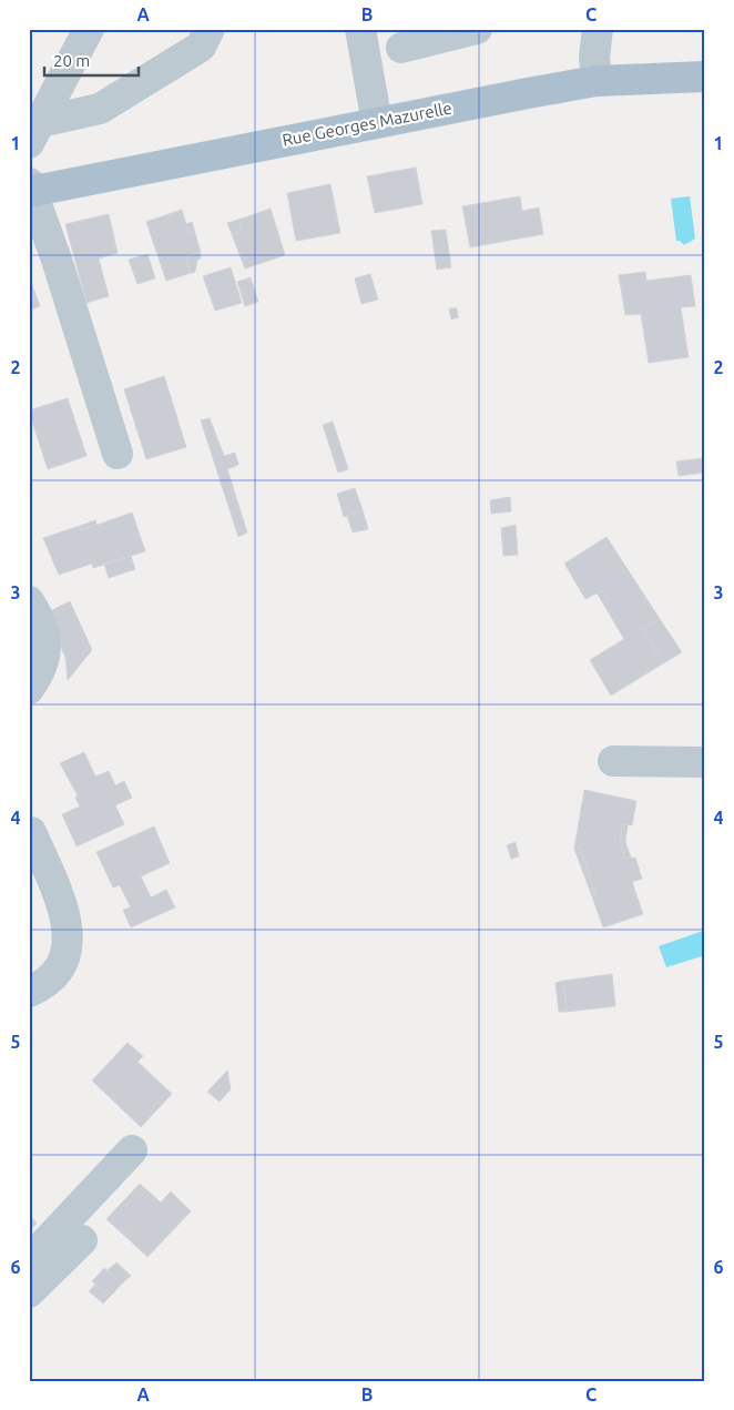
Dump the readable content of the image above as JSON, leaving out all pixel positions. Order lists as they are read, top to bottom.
{
  "streets": {
    "main road": ["Rue Georges Mazurelle"]
  },
  "scale_bar": "20 m",
  "grid": {
    "columns": ["A", "B", "C"],
    "rows": [
      "1",
      "2",
      "3",
      "4",
      "5",
      "6"
    ]
  }
}
